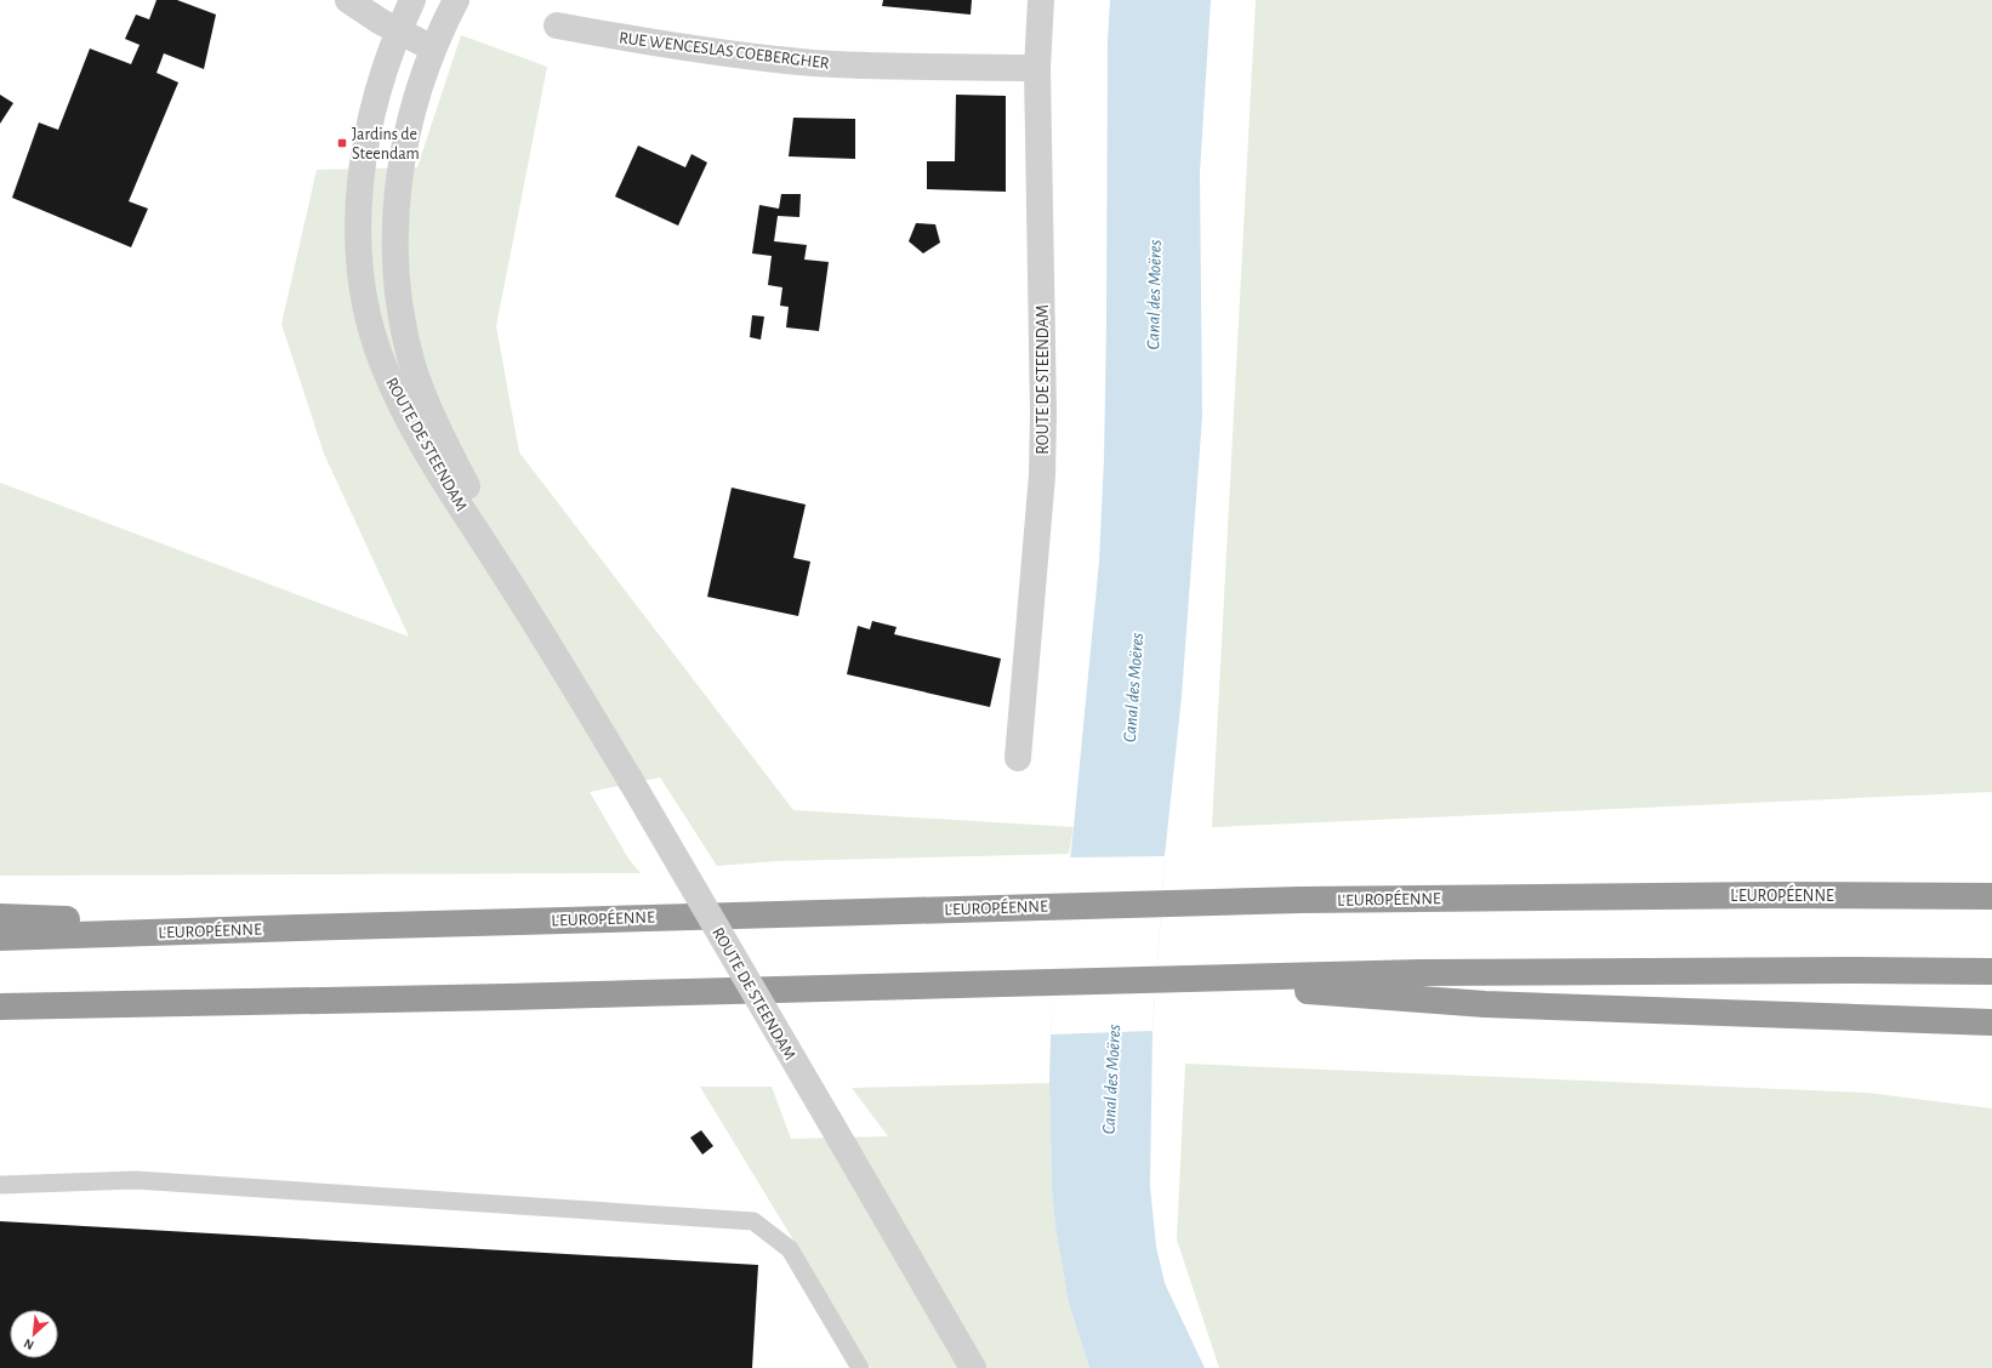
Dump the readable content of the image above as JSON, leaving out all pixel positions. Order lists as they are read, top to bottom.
{
  "streets": {
    "highway": ["L'EUROPÉENNE"],
    "street": ["RUE WENCESLAS COEBERGHER", "ROUTE DE STEENDAM"]
  },
  "crossings": [
    ["RUE WENCESLAS COEBERGHER", "ROUTE DE STEENDAM"]
  ],
  "water": ["Canal des Moëres"],
  "places": {
    "transit": ["Jardins de Steendam"]
  },
  "north": "bottom left"
}
